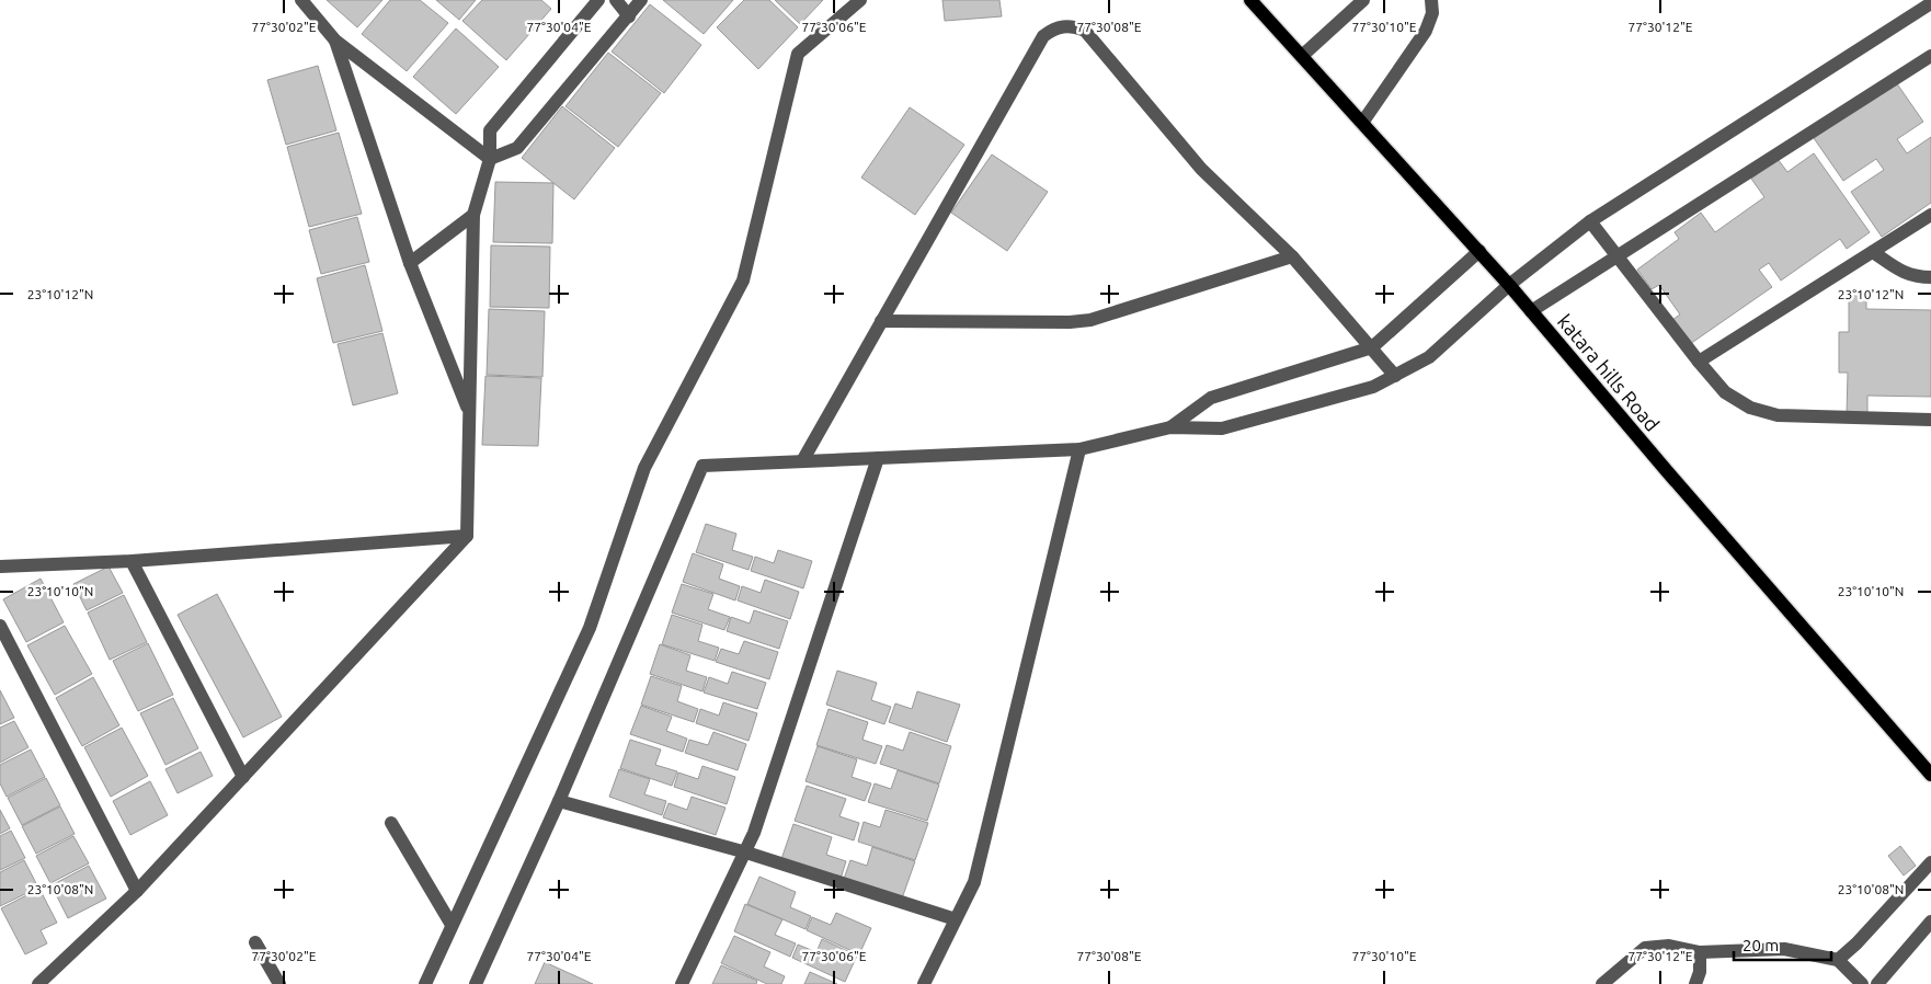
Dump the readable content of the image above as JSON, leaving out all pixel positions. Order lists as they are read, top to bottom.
{
  "streets": {
    "main road": ["katara hills Road"]
  },
  "scale_bar": "20 m",
  "coordinates": [
    "77°30'02\"E",
    "77°30'04\"E",
    "77°30'06\"E",
    "77°30'08\"E",
    "77°30'10\"E",
    "77°30'12\"E",
    "23°10'12\"N",
    "23°10'10\"N",
    "23°10'08\"N"
  ]
}
